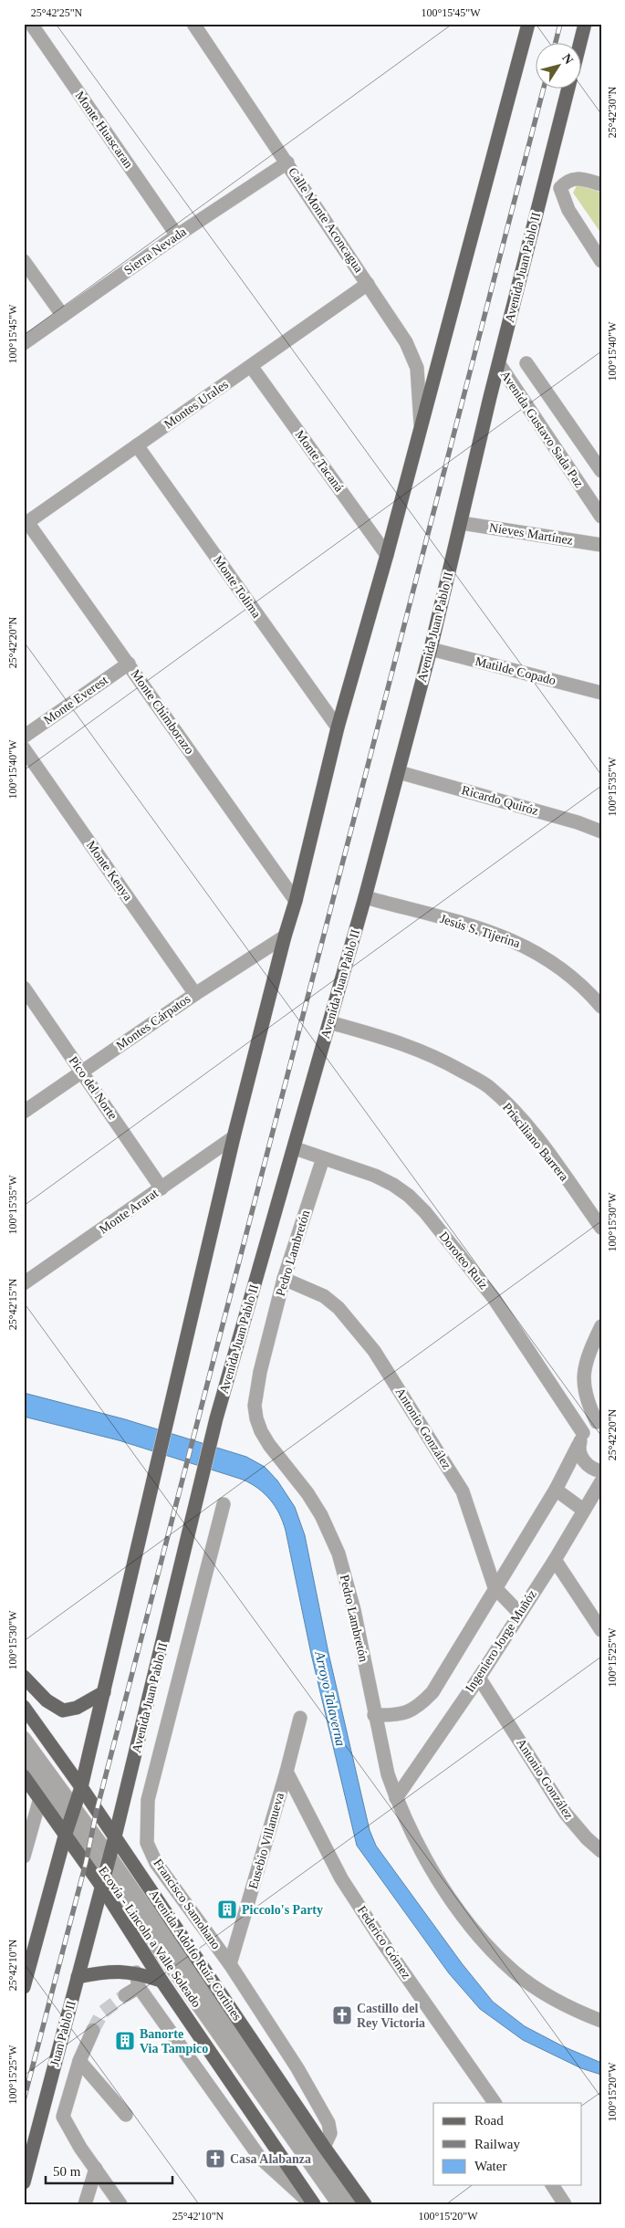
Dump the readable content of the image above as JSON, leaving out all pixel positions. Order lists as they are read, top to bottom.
{
  "streets": {
    "main road": ["Avenida Juan Pablo II", "Avenida Adolfo Ruíz Cortines", "Juan Pablo II"],
    "street": [
      "Monte Huascaran",
      "Calle Monte Aconcagua",
      "Sierra Nevada",
      "Montes Urales",
      "Avenida Gustavo Sada Paz",
      "Monte Tacaná",
      "Nieves Martínez",
      "Monte Tolima",
      "Matilde Copado",
      "Monte Everest",
      "Monte Chimborazo",
      "Ricardo Quiróz",
      "Monte Kenya",
      "Jesús S. Tijerina",
      "Montes Cárpatos",
      "Pico del Norte",
      "Prisciliano Barrera",
      "Monte Ararat",
      "Pedro Lambretón",
      "Doroteo Ruíz",
      "Antonio González",
      "Ingeniero Jorge Muñóz",
      "Eusebio Villanueva",
      "Francisco Samohano",
      "Ecovía - Lincoln a Valle Soleado",
      "Federico Gómez"
    ]
  },
  "crossings": [
    ["Monte Huascaran", "Sierra Nevada"],
    ["Calle Monte Aconcagua", "Sierra Nevada"],
    ["Calle Monte Aconcagua", "Montes Urales"],
    ["Avenida Juan Pablo II", "Avenida Gustavo Sada Paz"],
    ["Avenida Juan Pablo II", "Nieves Martínez"],
    ["Avenida Juan Pablo II", "Matilde Copado"],
    ["Avenida Juan Pablo II", "Ricardo Quiróz"],
    ["Avenida Juan Pablo II", "Jesús S. Tijerina"],
    ["Avenida Juan Pablo II", "Prisciliano Barrera"],
    ["Avenida Juan Pablo II", "Doroteo Ruíz"],
    ["Avenida Juan Pablo II", "Ecovía - Lincoln a Valle Soleado"],
    ["Avenida Juan Pablo II", "Avenida Adolfo Ruíz Cortines"],
    ["Avenida Juan Pablo II", "Juan Pablo II"],
    ["Montes Urales", "Monte Tacaná"],
    ["Montes Urales", "Monte Tolima"],
    ["Montes Urales", "Monte Chimborazo"],
    ["Monte Everest", "Monte Chimborazo"],
    ["Monte Kenya", "Montes Cárpatos"],
    ["Montes Cárpatos", "Pico del Norte"],
    ["Pico del Norte", "Monte Ararat"],
    ["Pedro Lambretón", "Doroteo Ruíz"],
    ["Pedro Lambretón", "Antonio González"],
    ["Pedro Lambretón", "Ingeniero Jorge Muñóz"],
    ["Antonio González", "Ingeniero Jorge Muñóz"],
    ["Eusebio Villanueva", "Francisco Samohano"],
    ["Eusebio Villanueva", "Federico Gómez"],
    ["Francisco Samohano", "Avenida Adolfo Ruíz Cortines"],
    ["Ecovía - Lincoln a Valle Soleado", "Juan Pablo II"]
  ],
  "water": ["Arroyo Talaverna"],
  "places": {
    "building": ["Piccolo's Party", "Banorte Via Tampico"],
    "church": ["Castillo del Rey Victoria", "Casa Alabanza"]
  },
  "legend": ["Road", "Railway", "Water"],
  "scale_bar": "50 m",
  "north": "top right",
  "coordinates": [
    "25°42'25\"N",
    "100°15'45\"W",
    "25°42'30\"N",
    "100°15'40\"W",
    "25°42'20\"N",
    "100°15'35\"W",
    "100°15'30\"W",
    "25°42'15\"N",
    "100°15'25\"W",
    "25°42'10\"N",
    "100°15'20\"W"
  ]
}
